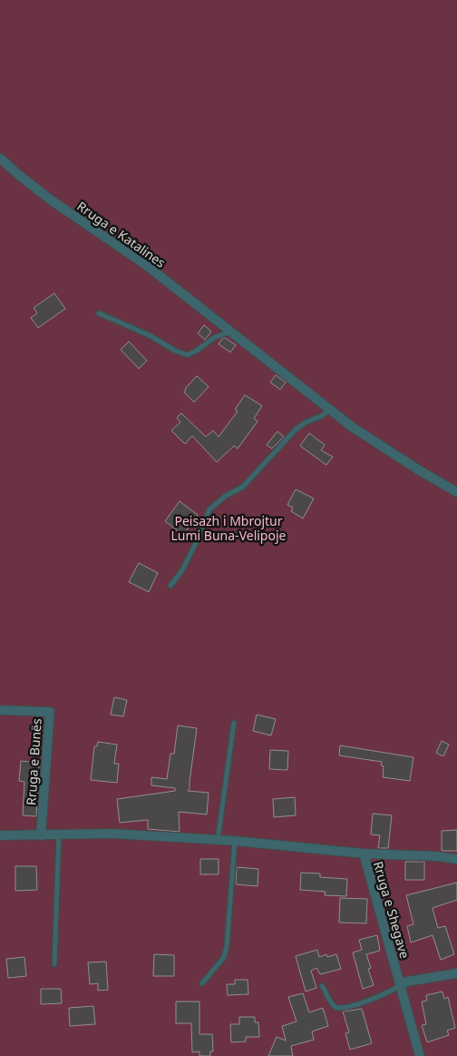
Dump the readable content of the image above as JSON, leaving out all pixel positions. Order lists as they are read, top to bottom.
{
  "streets": {
    "street": ["Rruga e Katalines", "Rruga e Bunës", "Rruga e Shegave"]
  },
  "parks": ["Peisazh i Mbrojtur Lumi Buna-Velipoje"]
}
